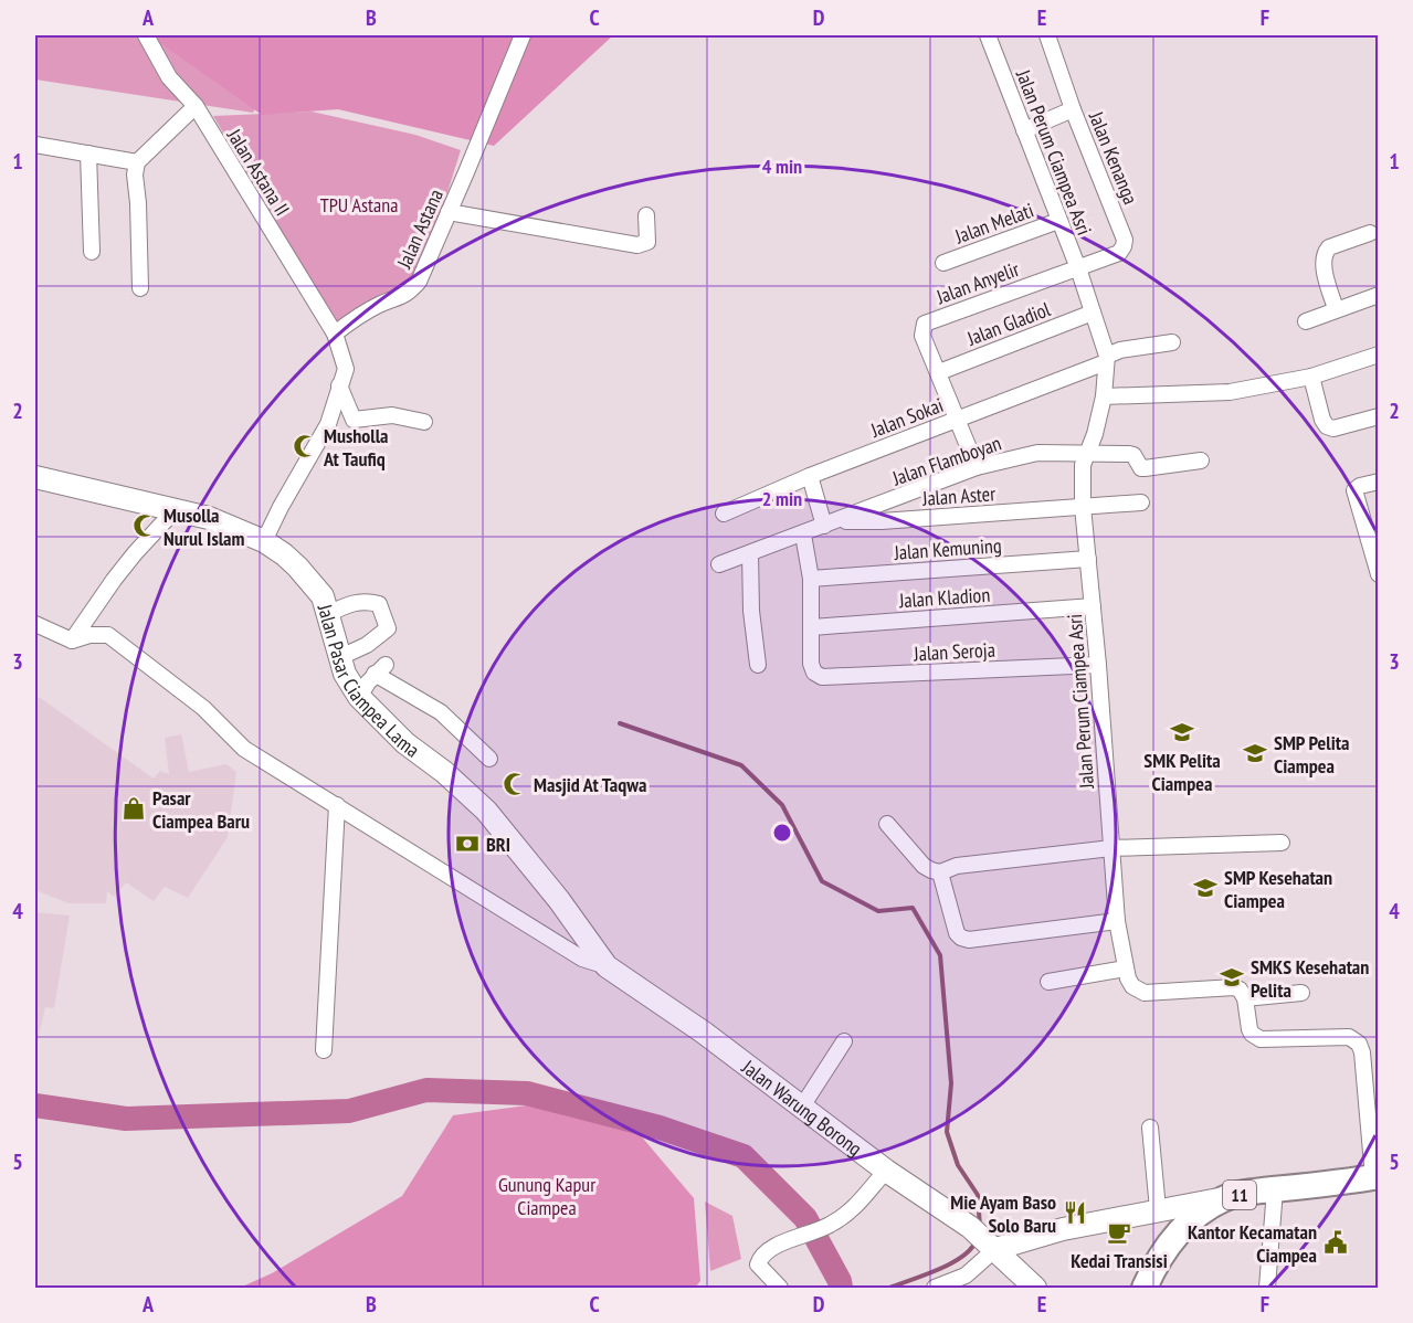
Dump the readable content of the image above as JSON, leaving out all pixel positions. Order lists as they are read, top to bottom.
{
  "streets": {
    "highway": ["11"],
    "main road": ["Jalan Pasar Ciampea Lama", "Jalan Warung Borong"],
    "street": [
      "Jalan Perum Ciampea Asri",
      "Jalan Kenanga",
      "Jalan Astana II",
      "Jalan Melati",
      "Jalan Astana",
      "Jalan Anyelir",
      "Jalan Gladiol",
      "Jalan Sokai",
      "Jalan Flamboyan",
      "Jalan Aster",
      "Jalan Kemuning",
      "Jalan Kladion",
      "Jalan Seroja"
    ]
  },
  "crossings": [
    ["Jalan Perum Ciampea Asri", "Jalan Kenanga"],
    ["Jalan Perum Ciampea Asri", "Jalan Melati"],
    ["Jalan Perum Ciampea Asri", "Jalan Anyelir"],
    ["Jalan Perum Ciampea Asri", "Jalan Gladiol"],
    ["Jalan Perum Ciampea Asri", "Jalan Sokai"],
    ["Jalan Perum Ciampea Asri", "Jalan Flamboyan"],
    ["Jalan Perum Ciampea Asri", "Jalan Aster"],
    ["Jalan Perum Ciampea Asri", "Jalan Kemuning"],
    ["Jalan Perum Ciampea Asri", "Jalan Kladion"],
    ["Jalan Perum Ciampea Asri", "Jalan Seroja"],
    ["Jalan Kenanga", "Jalan Anyelir"],
    ["Jalan Astana II", "Jalan Astana"],
    ["Jalan Anyelir", "Jalan Gladiol"],
    ["Jalan Anyelir", "Jalan Sokai"],
    ["Jalan Anyelir", "Jalan Flamboyan"],
    ["Jalan Flamboyan", "Jalan Aster"],
    ["Jalan Kladion", "Jalan Seroja"],
    ["Jalan Pasar Ciampea Lama", "Jalan Warung Borong"]
  ],
  "parks": ["TPU Astana", "Gunung Kapur Ciampea"],
  "places": {
    "mosque": ["Musholla At Taufiq", "Musolla Nurul Islam", "Masjid At Taqwa"],
    "school or university": [
      "SMK Pelita Ciampea",
      "SMP Pelita Ciampea",
      "SMP Kesehatan Ciampea",
      "SMKS Kesehatan Pelita"
    ],
    "shop": ["Pasar Ciampea Baru"],
    "bank": ["BRI"],
    "restaurant": ["Mie Ayam Baso Solo Baru"],
    "cafe": ["Kedai Transisi"],
    "public building": ["Kantor Kecamatan Ciampea"]
  },
  "grid": {
    "columns": [
      "A",
      "B",
      "C",
      "D",
      "E",
      "F"
    ],
    "rows": [
      "1",
      "2",
      "3",
      "4",
      "5"
    ]
  },
  "rings": ["4 min", "2 min"]
}
